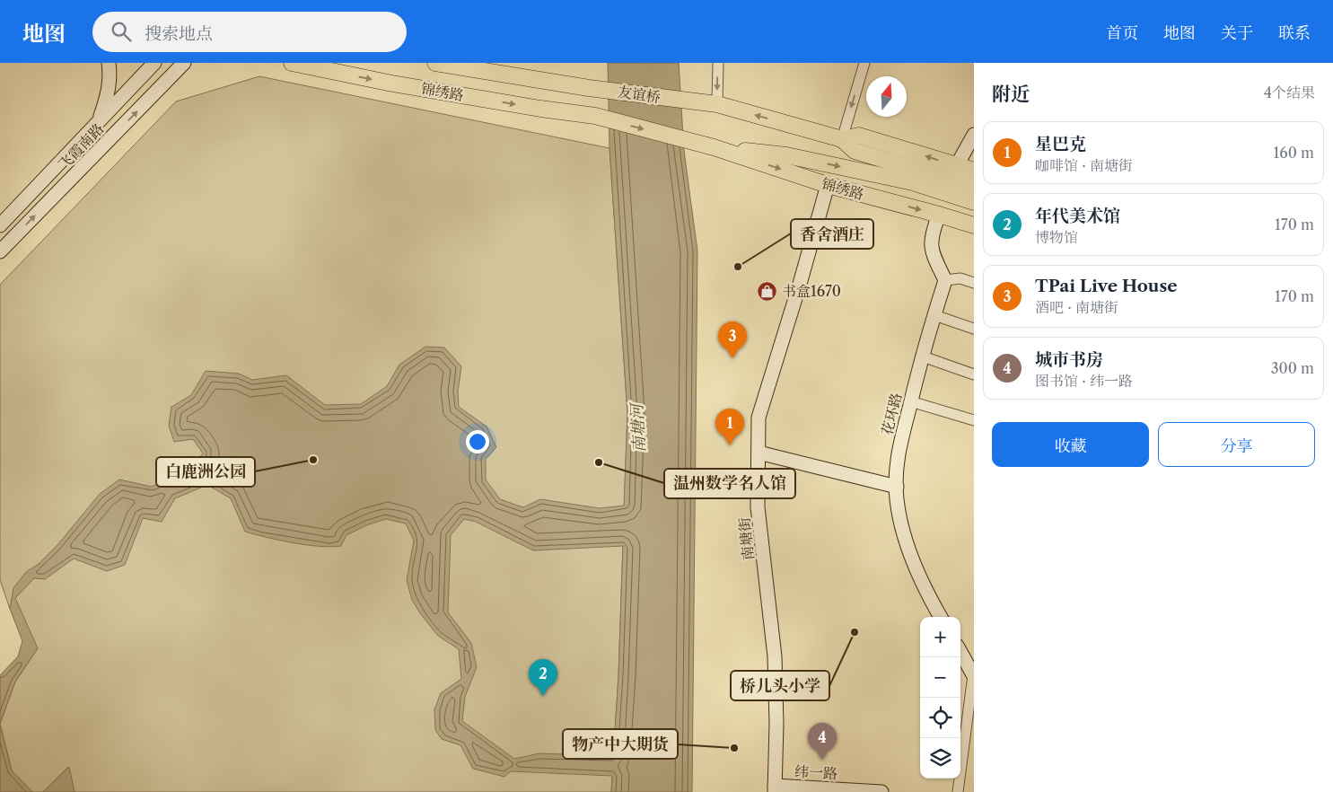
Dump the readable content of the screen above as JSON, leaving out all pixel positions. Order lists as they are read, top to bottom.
{
  "streets": {
    "main road": ["锦绣路", "友谊桥"],
    "street": [
      "飞霞南路",
      "花环路",
      "南塘街",
      "纬一路"
    ]
  },
  "crossings": [
    ["锦绣路", "友谊桥"],
    ["锦绣路", "南塘街"],
    ["南塘街", "纬一路"]
  ],
  "water": ["南塘河"],
  "places": {
    "other": [
      "香舍酒庄",
      "白鹿洲公园",
      "温州数学名人馆",
      "桥儿头小学",
      "物产中大期货"
    ],
    "shop": ["书盒1670"]
  },
  "north": "top",
  "page": {
    "header": "地图",
    "search": "搜索地点",
    "nav": [
      "首页",
      "地图",
      "关于",
      "联系"
    ],
    "heading": ["附近", "4个结果"],
    "list": [
      {
        "mark": "1",
        "name": "星巴克",
        "note": "咖啡馆 · 南塘街",
        "value": "160 m"
      },
      {
        "mark": "2",
        "name": "年代美术馆",
        "note": "博物馆",
        "value": "170 m"
      },
      {
        "mark": "3",
        "name": "TPai Live House",
        "note": "酒吧 · 南塘街",
        "value": "170 m"
      },
      {
        "mark": "4",
        "name": "城市书房",
        "note": "图书馆 · 纬一路",
        "value": "300 m"
      }
    ],
    "pins": [
      "3",
      "1",
      "2",
      "4"
    ],
    "buttons": ["收藏", "分享"],
    "map_buttons": ["+", "−"]
  }
}
